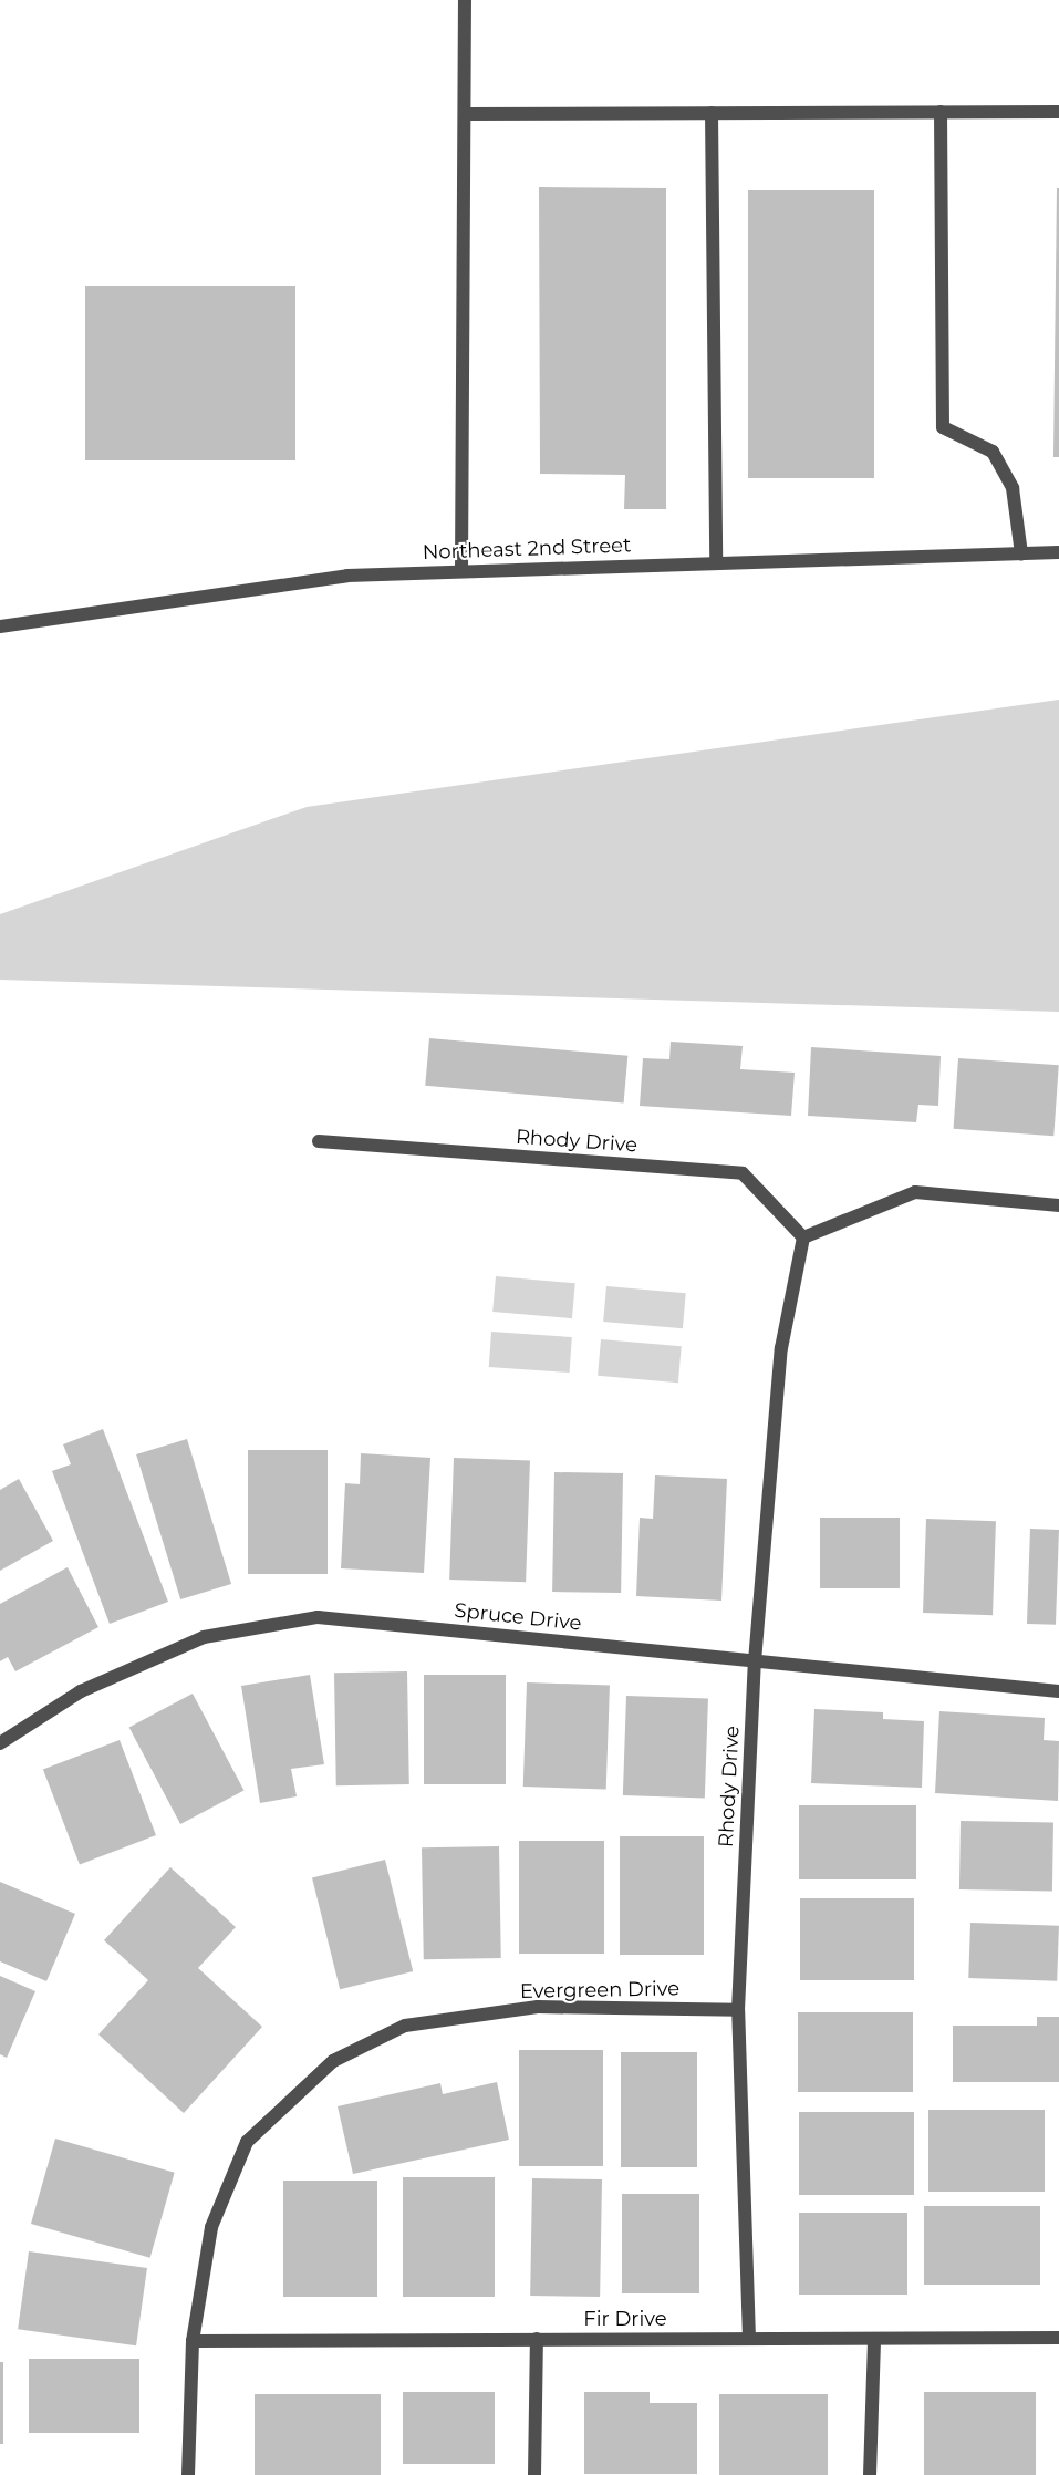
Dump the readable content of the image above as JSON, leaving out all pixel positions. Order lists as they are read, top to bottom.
{
  "streets": {
    "street": [
      "Northeast 2nd Street",
      "Rhody Drive",
      "Spruce Drive",
      "Evergreen Drive",
      "Fir Drive"
    ]
  },
  "crossings": [
    ["Rhody Drive", "Spruce Drive"],
    ["Rhody Drive", "Evergreen Drive"],
    ["Rhody Drive", "Fir Drive"],
    ["Evergreen Drive", "Fir Drive"]
  ]
}
